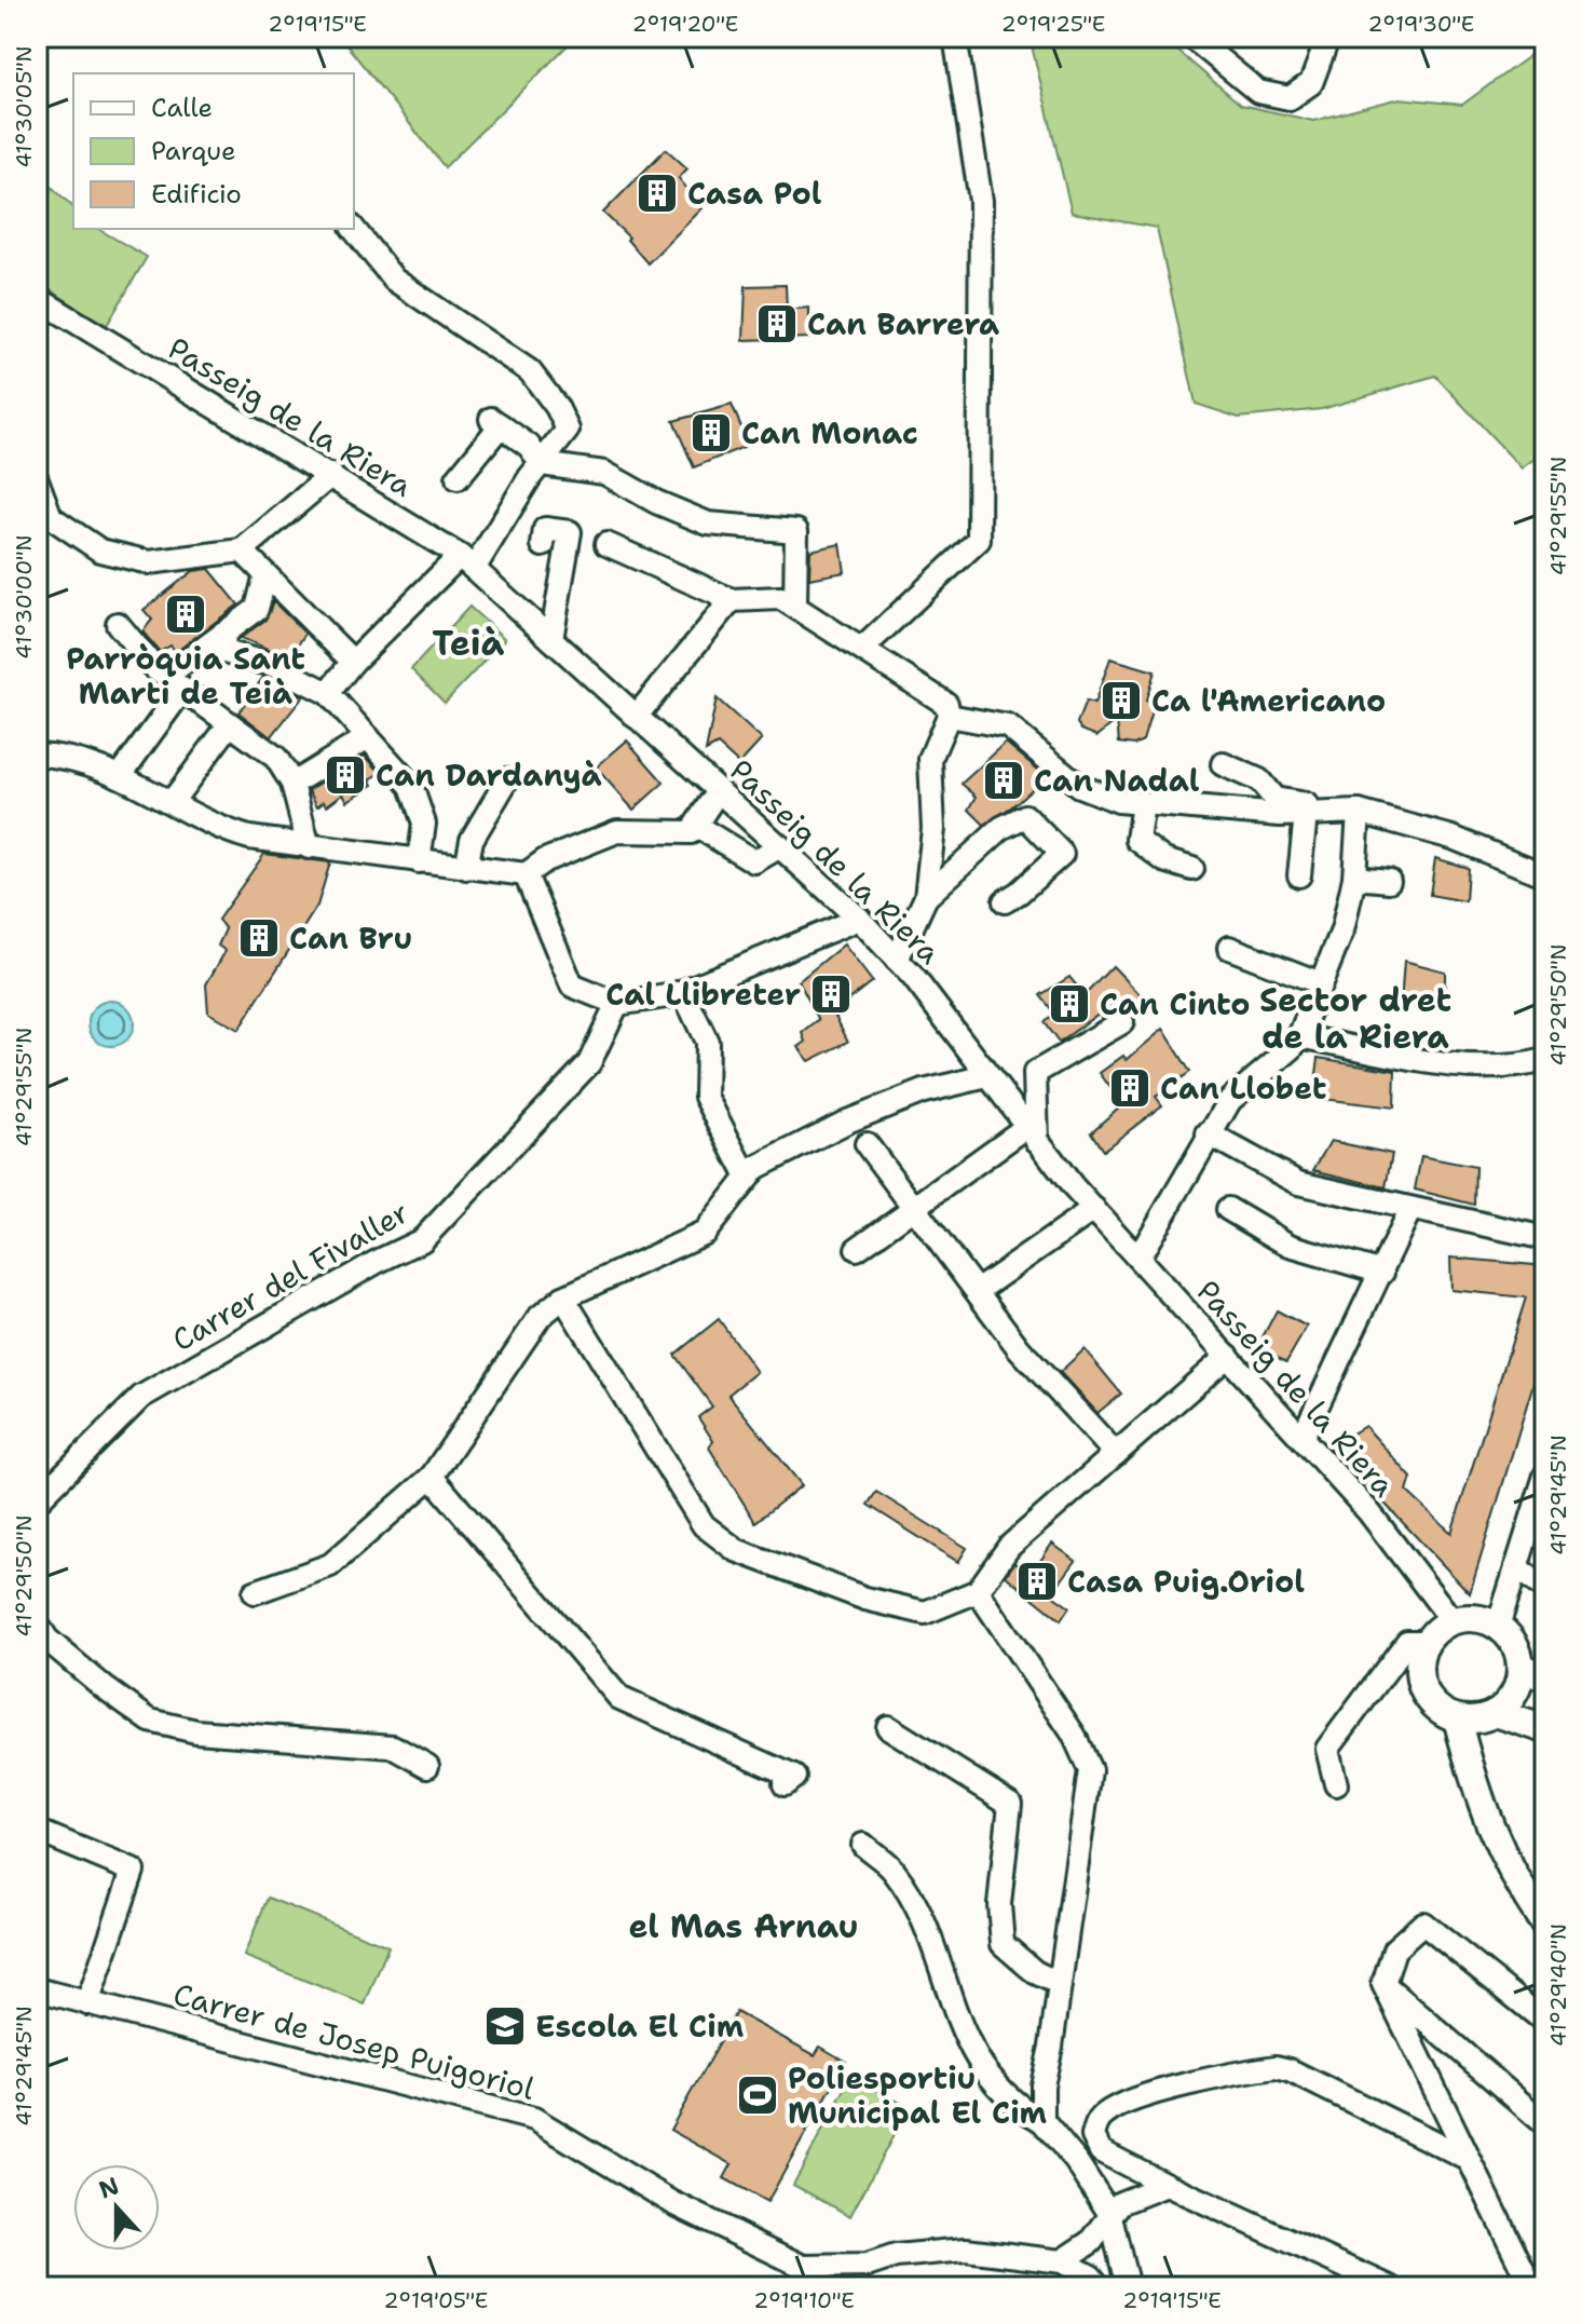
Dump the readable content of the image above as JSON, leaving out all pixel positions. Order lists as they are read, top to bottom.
{
  "streets": {
    "street": ["Passeig de la Riera", "Carrer del Fivaller", "Carrer de Josep Puigoriol"]
  },
  "districts": ["Teià", "Sector dret de la Riera", "el Mas Arnau"],
  "places": {
    "building": [
      "Casa Pol",
      "Can Barrera",
      "Can Monac",
      "Parròquia Sant Marti de Teià",
      "Ca l'Americano",
      "Can Dardanyà",
      "Can Nadal",
      "Can Bru",
      "Cal Llibreter",
      "Can Cinto",
      "Can Llobet",
      "Casa Puig.Oriol"
    ],
    "school or university": ["Escola El Cim"],
    "sports": ["Poliesportiu Municipal El Cim"]
  },
  "legend": ["Calle", "Parque", "Edificio"],
  "north": "top",
  "coordinates": [
    "2°19'15\"E",
    "2°19'20\"E",
    "2°19'25\"E",
    "2°19'30\"E",
    "41°30'05\"N",
    "41°29'55\"N",
    "41°30'00\"N",
    "41°29'50\"N",
    "41°29'45\"N",
    "41°29'40\"N",
    "2°19'05\"E",
    "2°19'10\"E"
  ]
}
